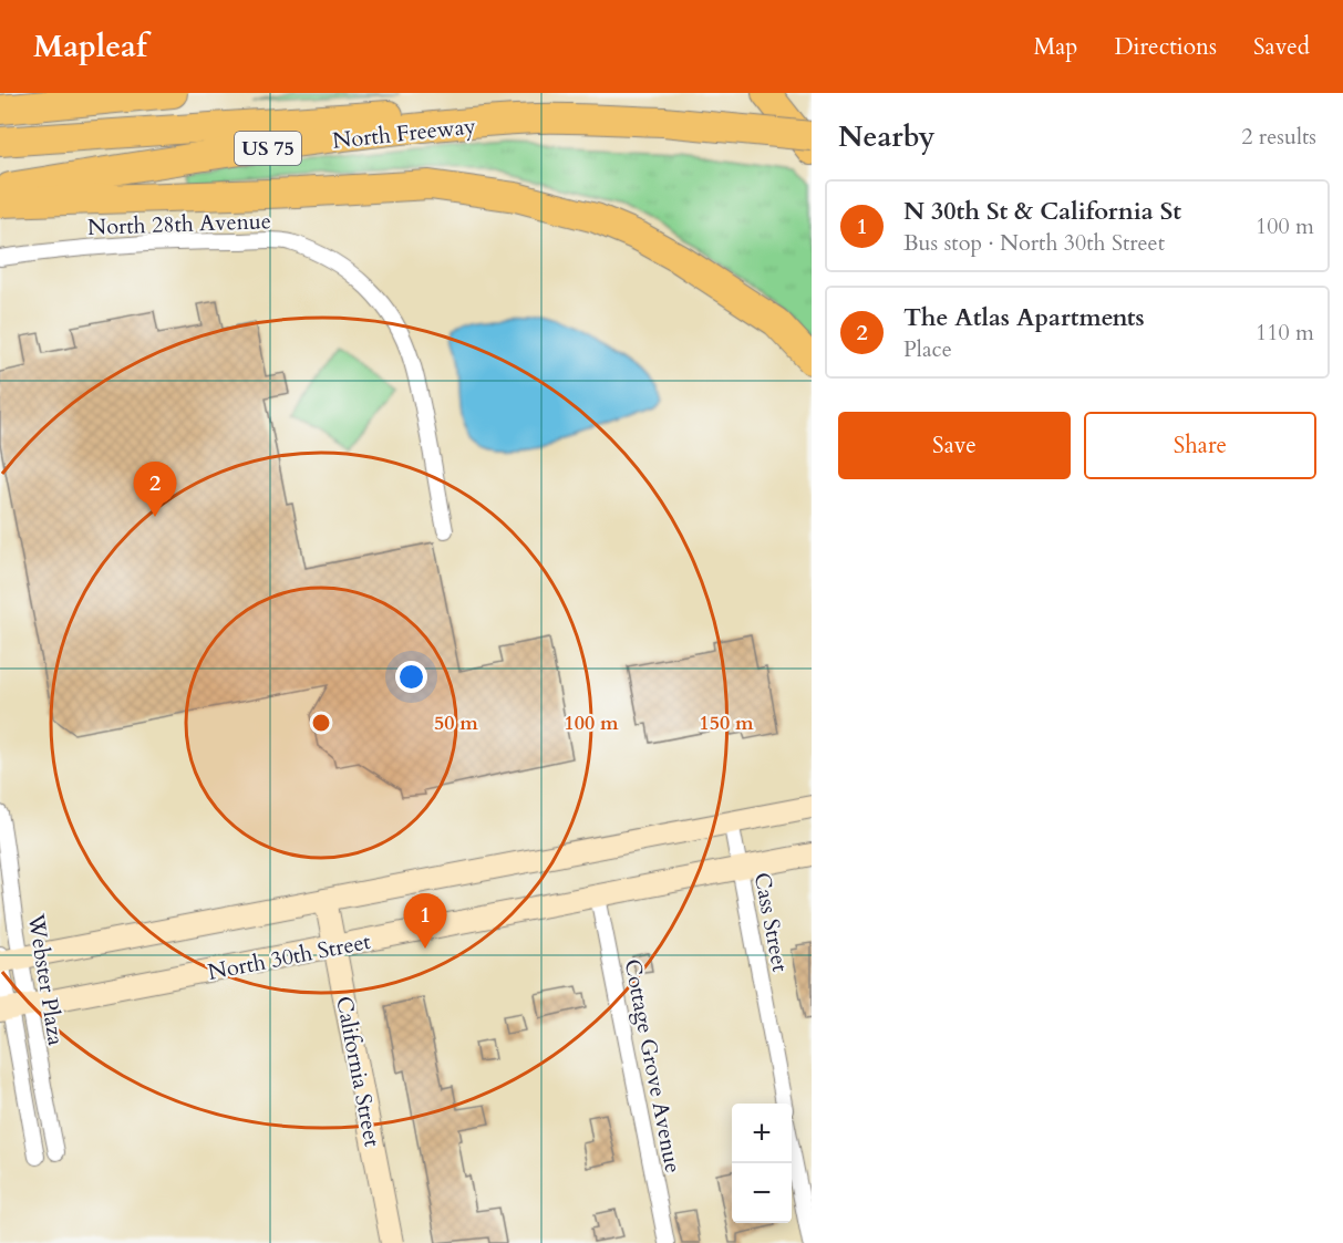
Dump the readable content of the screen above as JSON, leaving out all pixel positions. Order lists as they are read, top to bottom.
{
  "streets": {
    "highway": ["North Freeway", "US 75"],
    "main road": ["North 30th Street", "California Street"],
    "street": [
      "North 28th Avenue",
      "Cass Street",
      "Webster Plaza",
      "Cottage Grove Avenue"
    ]
  },
  "crossings": [
    ["Cass Street", "North 30th Street"],
    ["North 30th Street", "Webster Plaza"],
    ["North 30th Street", "Cottage Grove Avenue"],
    ["North 30th Street", "California Street"]
  ],
  "page": {
    "header": "Mapleaf",
    "nav": ["Map", "Directions", "Saved"],
    "heading": ["Nearby", "2 results"],
    "list": [
      {
        "mark": "1",
        "name": "N 30th St & California St",
        "note": "Bus stop · North 30th Street",
        "value": "100 m"
      },
      {
        "mark": "2",
        "name": "The Atlas Apartments",
        "note": "Place",
        "value": "110 m"
      }
    ],
    "buttons": ["Save", "Share"],
    "pins": ["2", "1"],
    "map_buttons": ["+", "−"]
  },
  "rings": ["50 m", "100 m", "150 m"]
}
